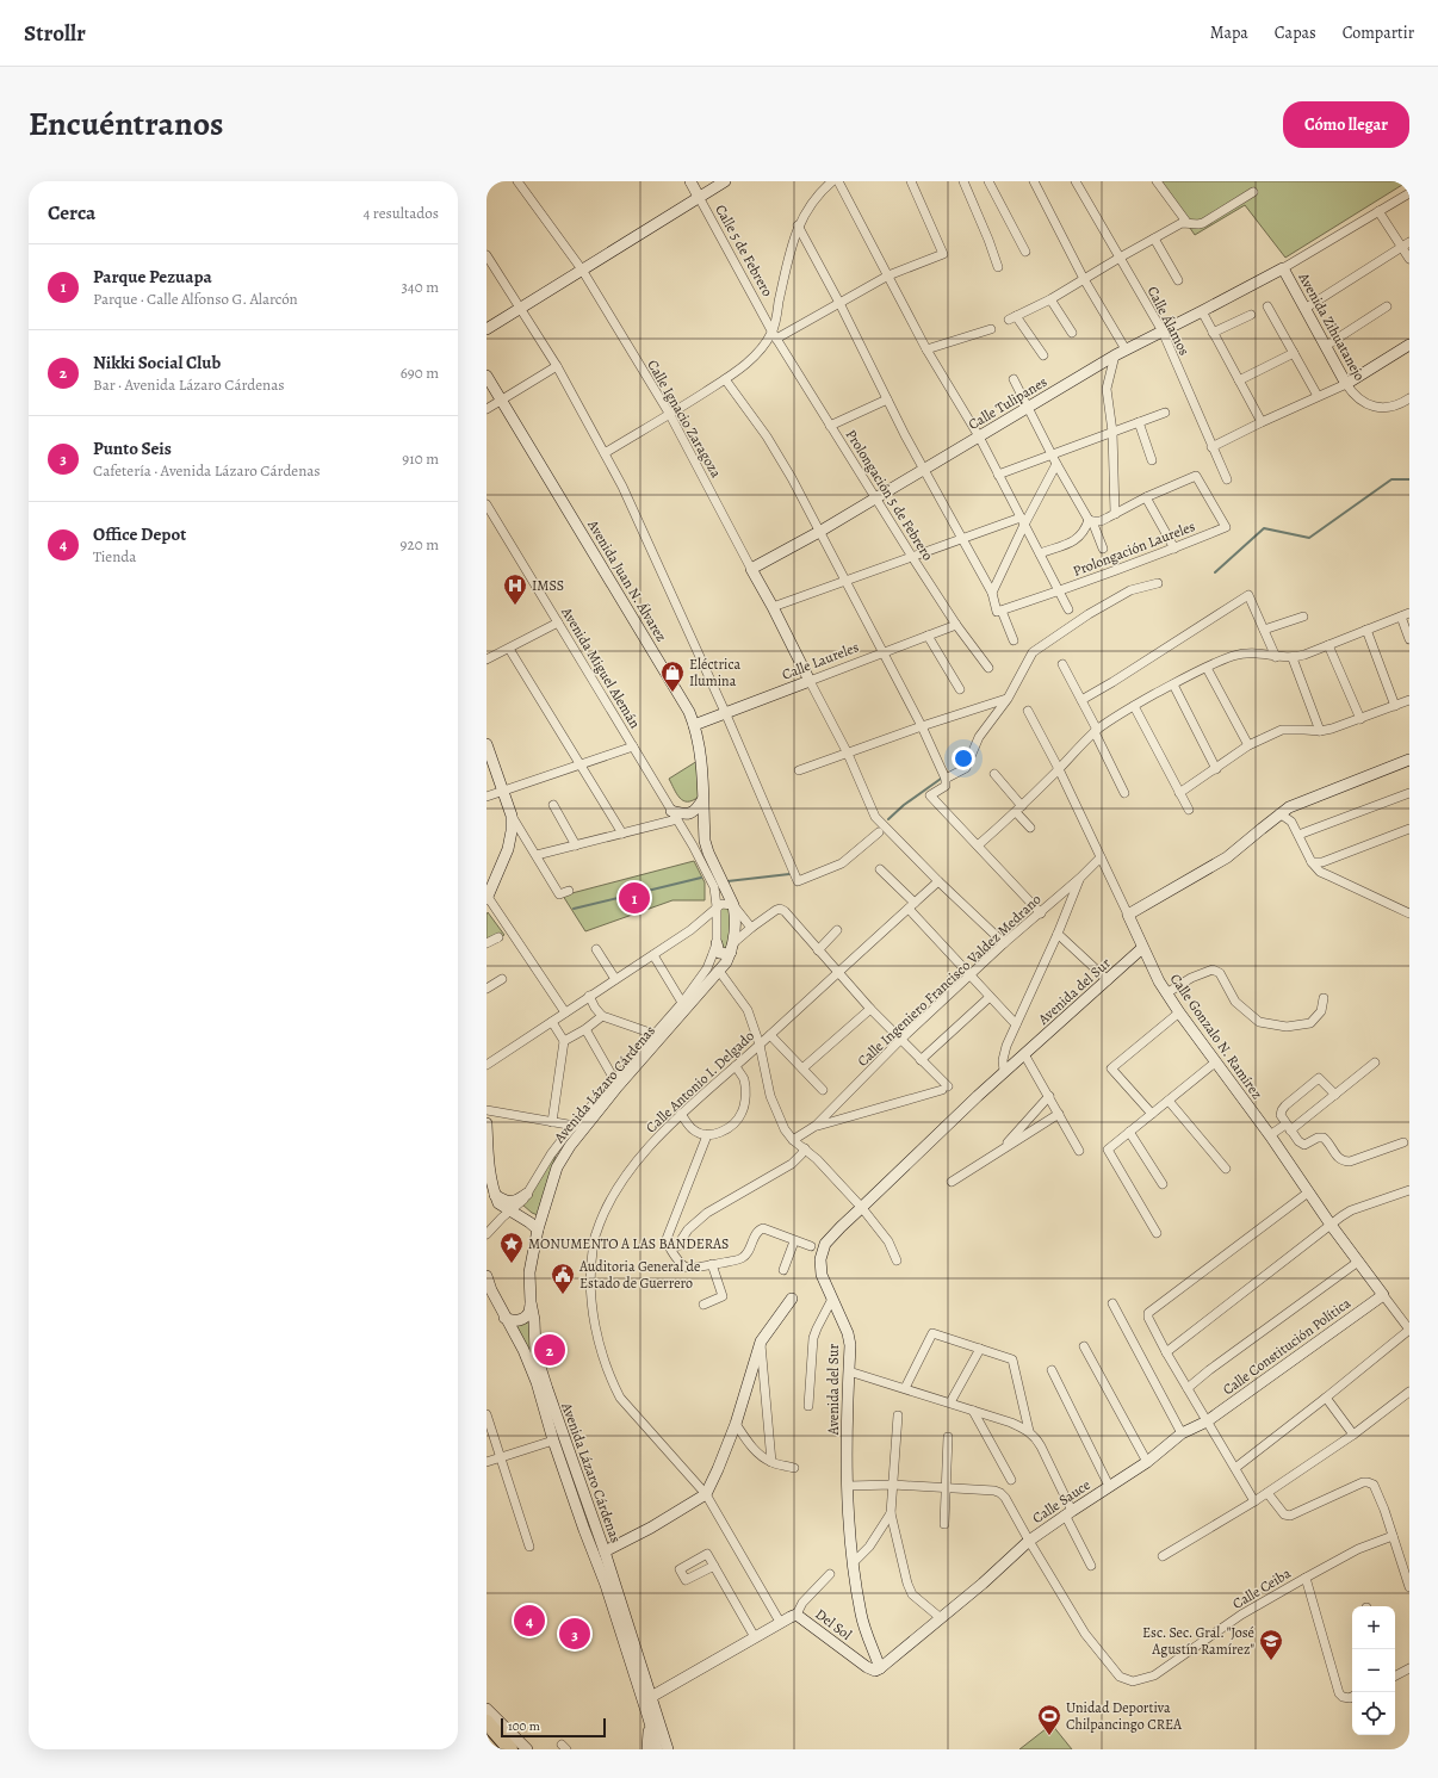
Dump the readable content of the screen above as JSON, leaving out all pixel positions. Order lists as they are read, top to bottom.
{
  "streets": {
    "street": [
      "Calle 5 de Febrero",
      "Calle Álamos",
      "Avenida Zihuatanejo",
      "Calle Tulipanes",
      "Calle Ignacio Zaragoza",
      "Prolongación 5 de Febrero",
      "Prolongación Laureles",
      "Avenida Juan N. Álvarez",
      "Calle Laureles",
      "Avenida Miguel Alemán",
      "Calle Ingeniero Francisco Valdez Medrano",
      "Avenida del Sur",
      "Calle Gonzalo N. Ramírez",
      "Calle Antonio I. Delgado",
      "Avenida Lázaro Cárdenas",
      "Calle Constitución Política",
      "Calle Sauce",
      "Calle Ceiba",
      "Del Sol"
    ]
  },
  "crossings": [
    ["Calle 5 de Febrero", "Prolongación 5 de Febrero"],
    ["Calle Álamos", "Calle Tulipanes"],
    ["Avenida Zihuatanejo", "Calle Tulipanes"],
    ["Calle Tulipanes", "Calle Ignacio Zaragoza"],
    ["Calle Tulipanes", "Prolongación 5 de Febrero"],
    ["Calle Ignacio Zaragoza", "Calle Laureles"],
    ["Prolongación 5 de Febrero", "Calle Laureles"],
    ["Avenida Juan N. Álvarez", "Calle Laureles"],
    ["Avenida Miguel Alemán", "Avenida Lázaro Cárdenas"],
    ["Calle Ingeniero Francisco Valdez Medrano", "Calle Gonzalo N. Ramírez"],
    ["Avenida del Sur", "Calle Gonzalo N. Ramírez"],
    ["Avenida del Sur", "Del Sol"],
    ["Calle Gonzalo N. Ramírez", "Calle Constitución Política"],
    ["Calle Antonio I. Delgado", "Del Sol"],
    ["Avenida Lázaro Cárdenas", "Del Sol"],
    ["Calle Constitución Política", "Calle Sauce"],
    ["Calle Sauce", "Calle Ceiba"]
  ],
  "places": {
    "hospital": ["IMSS"],
    "shop": ["Eléctrica Ilumina"],
    "place": ["MONUMENTO A LAS BANDERAS"],
    "public building": ["Auditoria General de Estado de Guerrero"],
    "school or university": ["Esc. Sec. Gral. \"José Agustín Ramírez\""],
    "sports": ["Unidad Deportiva Chilpancingo CREA"]
  },
  "scale_bar": "100 m",
  "page": {
    "header": "Strollr",
    "nav": ["Mapa", "Capas", "Compartir"],
    "title": "Encuéntranos",
    "buttons": "Cómo llegar",
    "heading": ["Cerca", "4 resultados"],
    "list": [
      {
        "mark": "1",
        "name": "Parque Pezuapa",
        "note": "Parque · Calle Alfonso G. Alarcón",
        "value": "340 m"
      },
      {
        "mark": "2",
        "name": "Nikki Social Club",
        "note": "Bar · Avenida Lázaro Cárdenas",
        "value": "690 m"
      },
      {
        "mark": "3",
        "name": "Punto Seis",
        "note": "Cafetería · Avenida Lázaro Cárdenas",
        "value": "910 m"
      },
      {
        "mark": "4",
        "name": "Office Depot",
        "note": "Tienda",
        "value": "920 m"
      }
    ],
    "pins": [
      "1",
      "2",
      "4",
      "3"
    ],
    "map_buttons": ["+", "−"],
    "scale": "100 m"
  }
}
